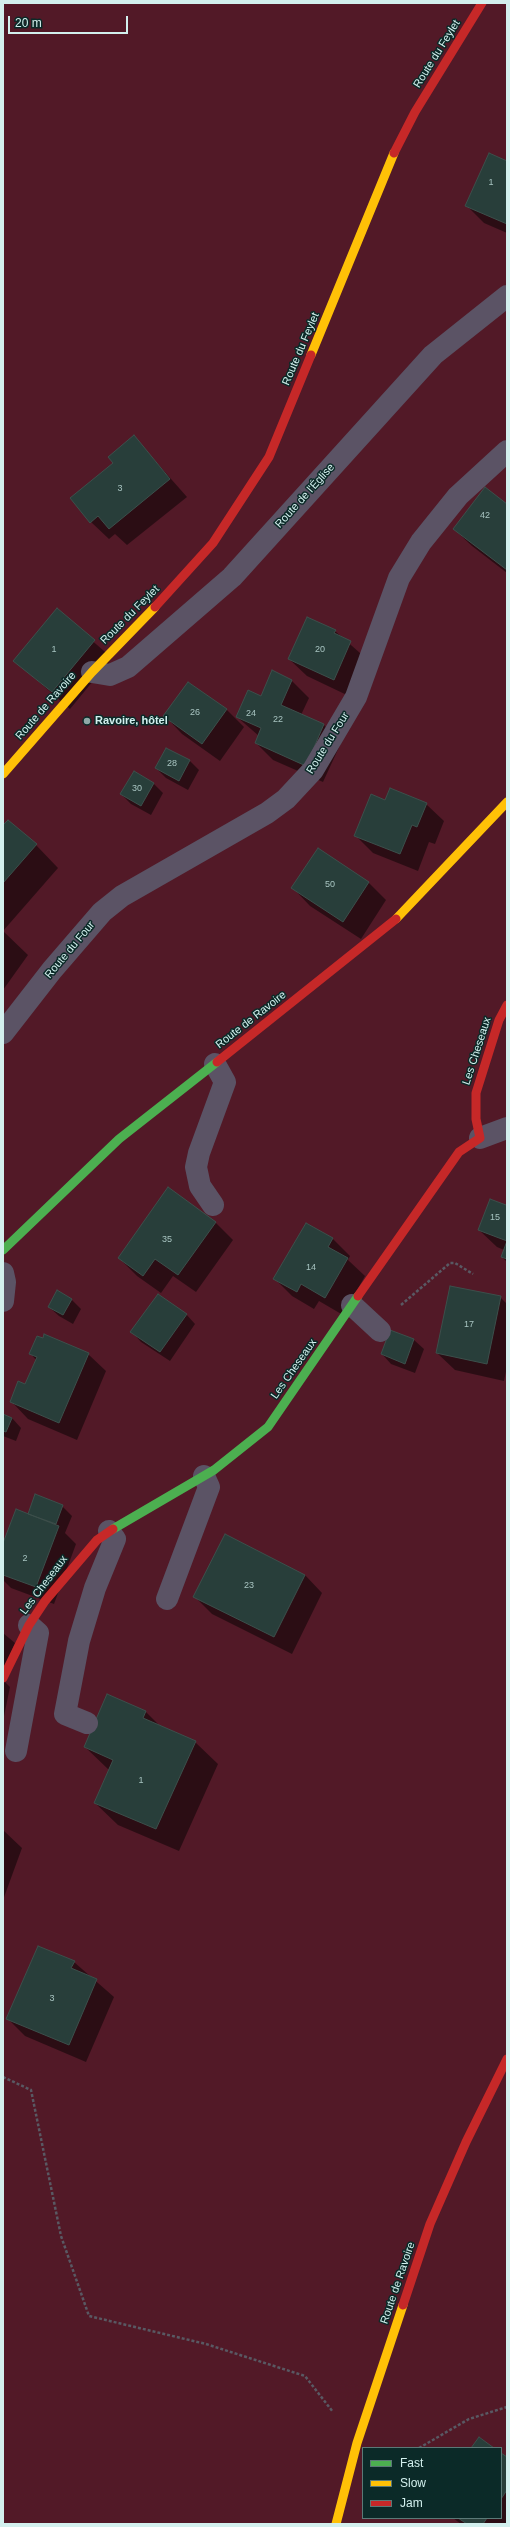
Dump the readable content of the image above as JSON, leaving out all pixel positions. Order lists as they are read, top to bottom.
{
  "streets": {
    "street": [
      "Route du Feylet",
      "Route de l'Église",
      "Route de Ravoire",
      "Route du Four",
      "Les Cheseaux"
    ]
  },
  "crossings": [
    ["Route du Feylet", "Route de l'Église"],
    ["Route du Feylet", "Route de Ravoire"],
    ["Route de l'Église", "Route de Ravoire"]
  ],
  "places": ["Ravoire, hôtel"],
  "house_numbers": [
    "1",
    "3",
    "42",
    "1",
    "20",
    "26",
    "24",
    "22",
    "28",
    "30",
    "50",
    "15",
    "35",
    "14",
    "17",
    "2",
    "23",
    "1",
    "3"
  ],
  "legend": ["Fast", "Slow", "Jam"],
  "scale_bar": "20 m"
}
